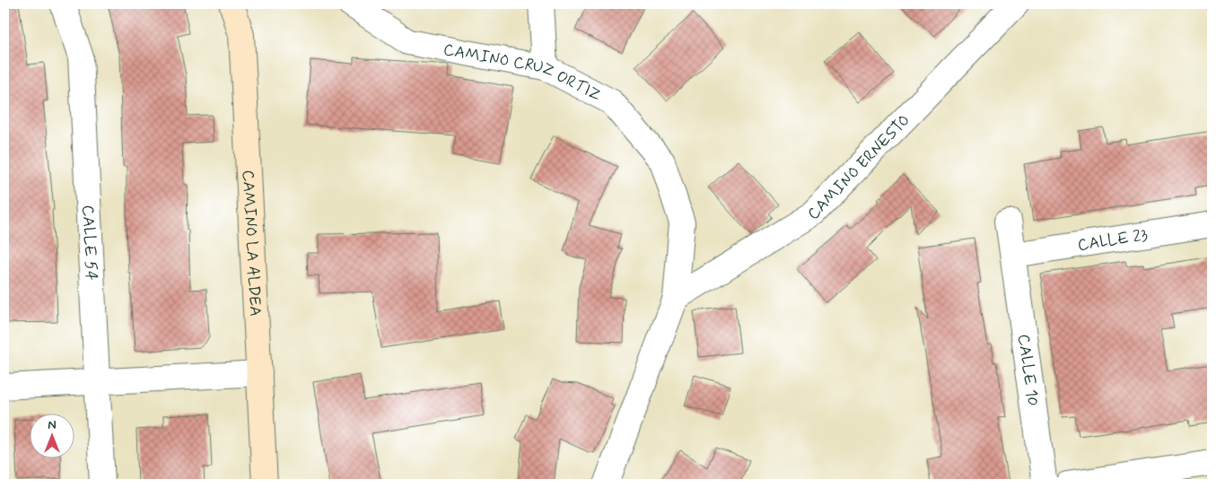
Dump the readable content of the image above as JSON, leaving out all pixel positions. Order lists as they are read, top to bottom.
{
  "streets": {
    "street": [
      "CAMINO CRUZ ORTIZ",
      "CAMINO ERNESTO",
      "CALLE 23",
      "CALLE 54",
      "CAMINO LA ALDEA",
      "CALLE 10"
    ]
  },
  "crossings": [
    ["CAMINO CRUZ ORTIZ", "CAMINO ERNESTO"],
    ["CALLE 23", "CALLE 10"]
  ],
  "north": "top"
}
